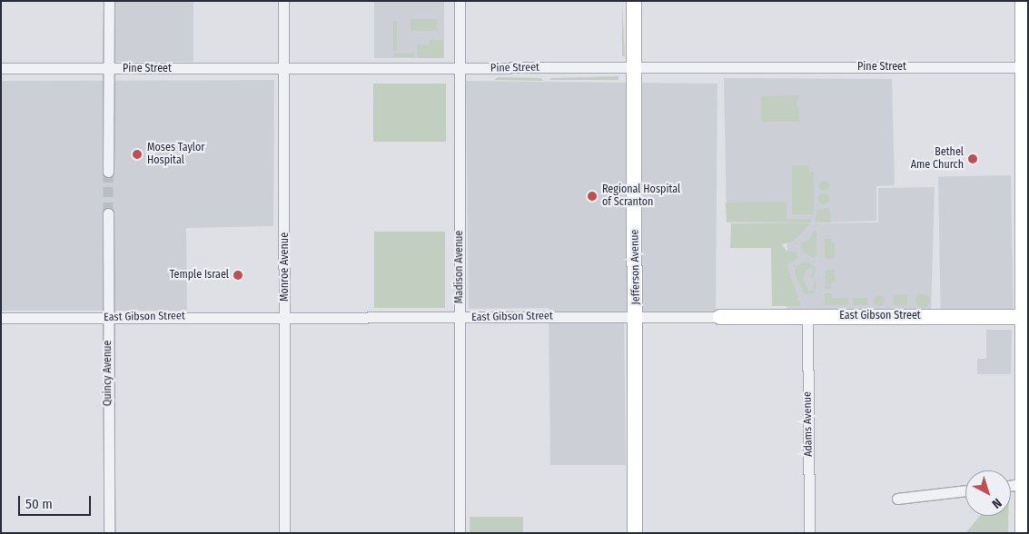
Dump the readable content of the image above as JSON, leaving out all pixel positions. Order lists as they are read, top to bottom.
{
  "streets": {
    "street": [
      "Pine Street",
      "Monroe Avenue",
      "Madison Avenue",
      "Jefferson Avenue",
      "East Gibson Street",
      "Quincy Avenue",
      "Adams Avenue"
    ]
  },
  "crossings": [
    ["Pine Street", "Monroe Avenue"],
    ["Pine Street", "Madison Avenue"],
    ["Pine Street", "Jefferson Avenue"],
    ["Monroe Avenue", "East Gibson Street"],
    ["Madison Avenue", "East Gibson Street"],
    ["Jefferson Avenue", "East Gibson Street"],
    ["East Gibson Street", "Quincy Avenue"],
    ["East Gibson Street", "Adams Avenue"]
  ],
  "places": [
    "Moses Taylor Hospital",
    "Bethel Ame Church",
    "Regional Hospital of Scranton",
    "Temple Israel"
  ],
  "scale_bar": "50 m",
  "north": "bottom right"
}
